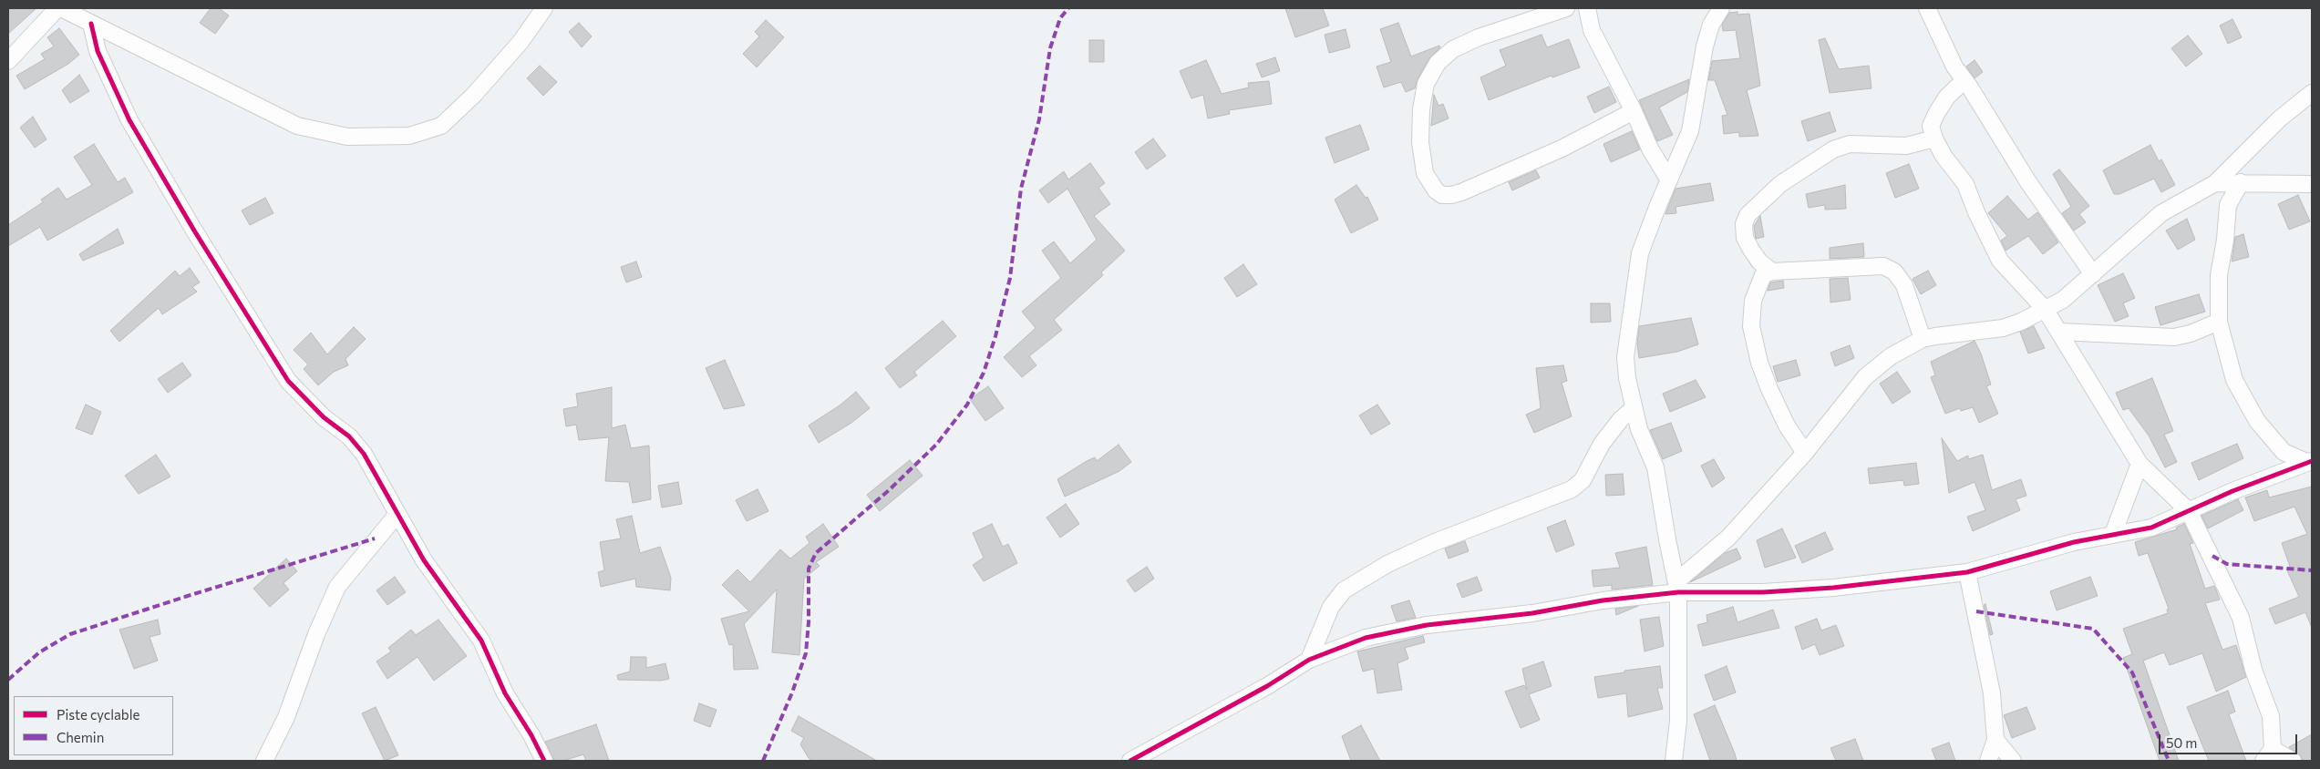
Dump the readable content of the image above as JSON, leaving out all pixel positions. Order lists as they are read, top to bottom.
{
  "legend": ["Piste cyclable", "Chemin"],
  "scale_bar": "50 m"
}
